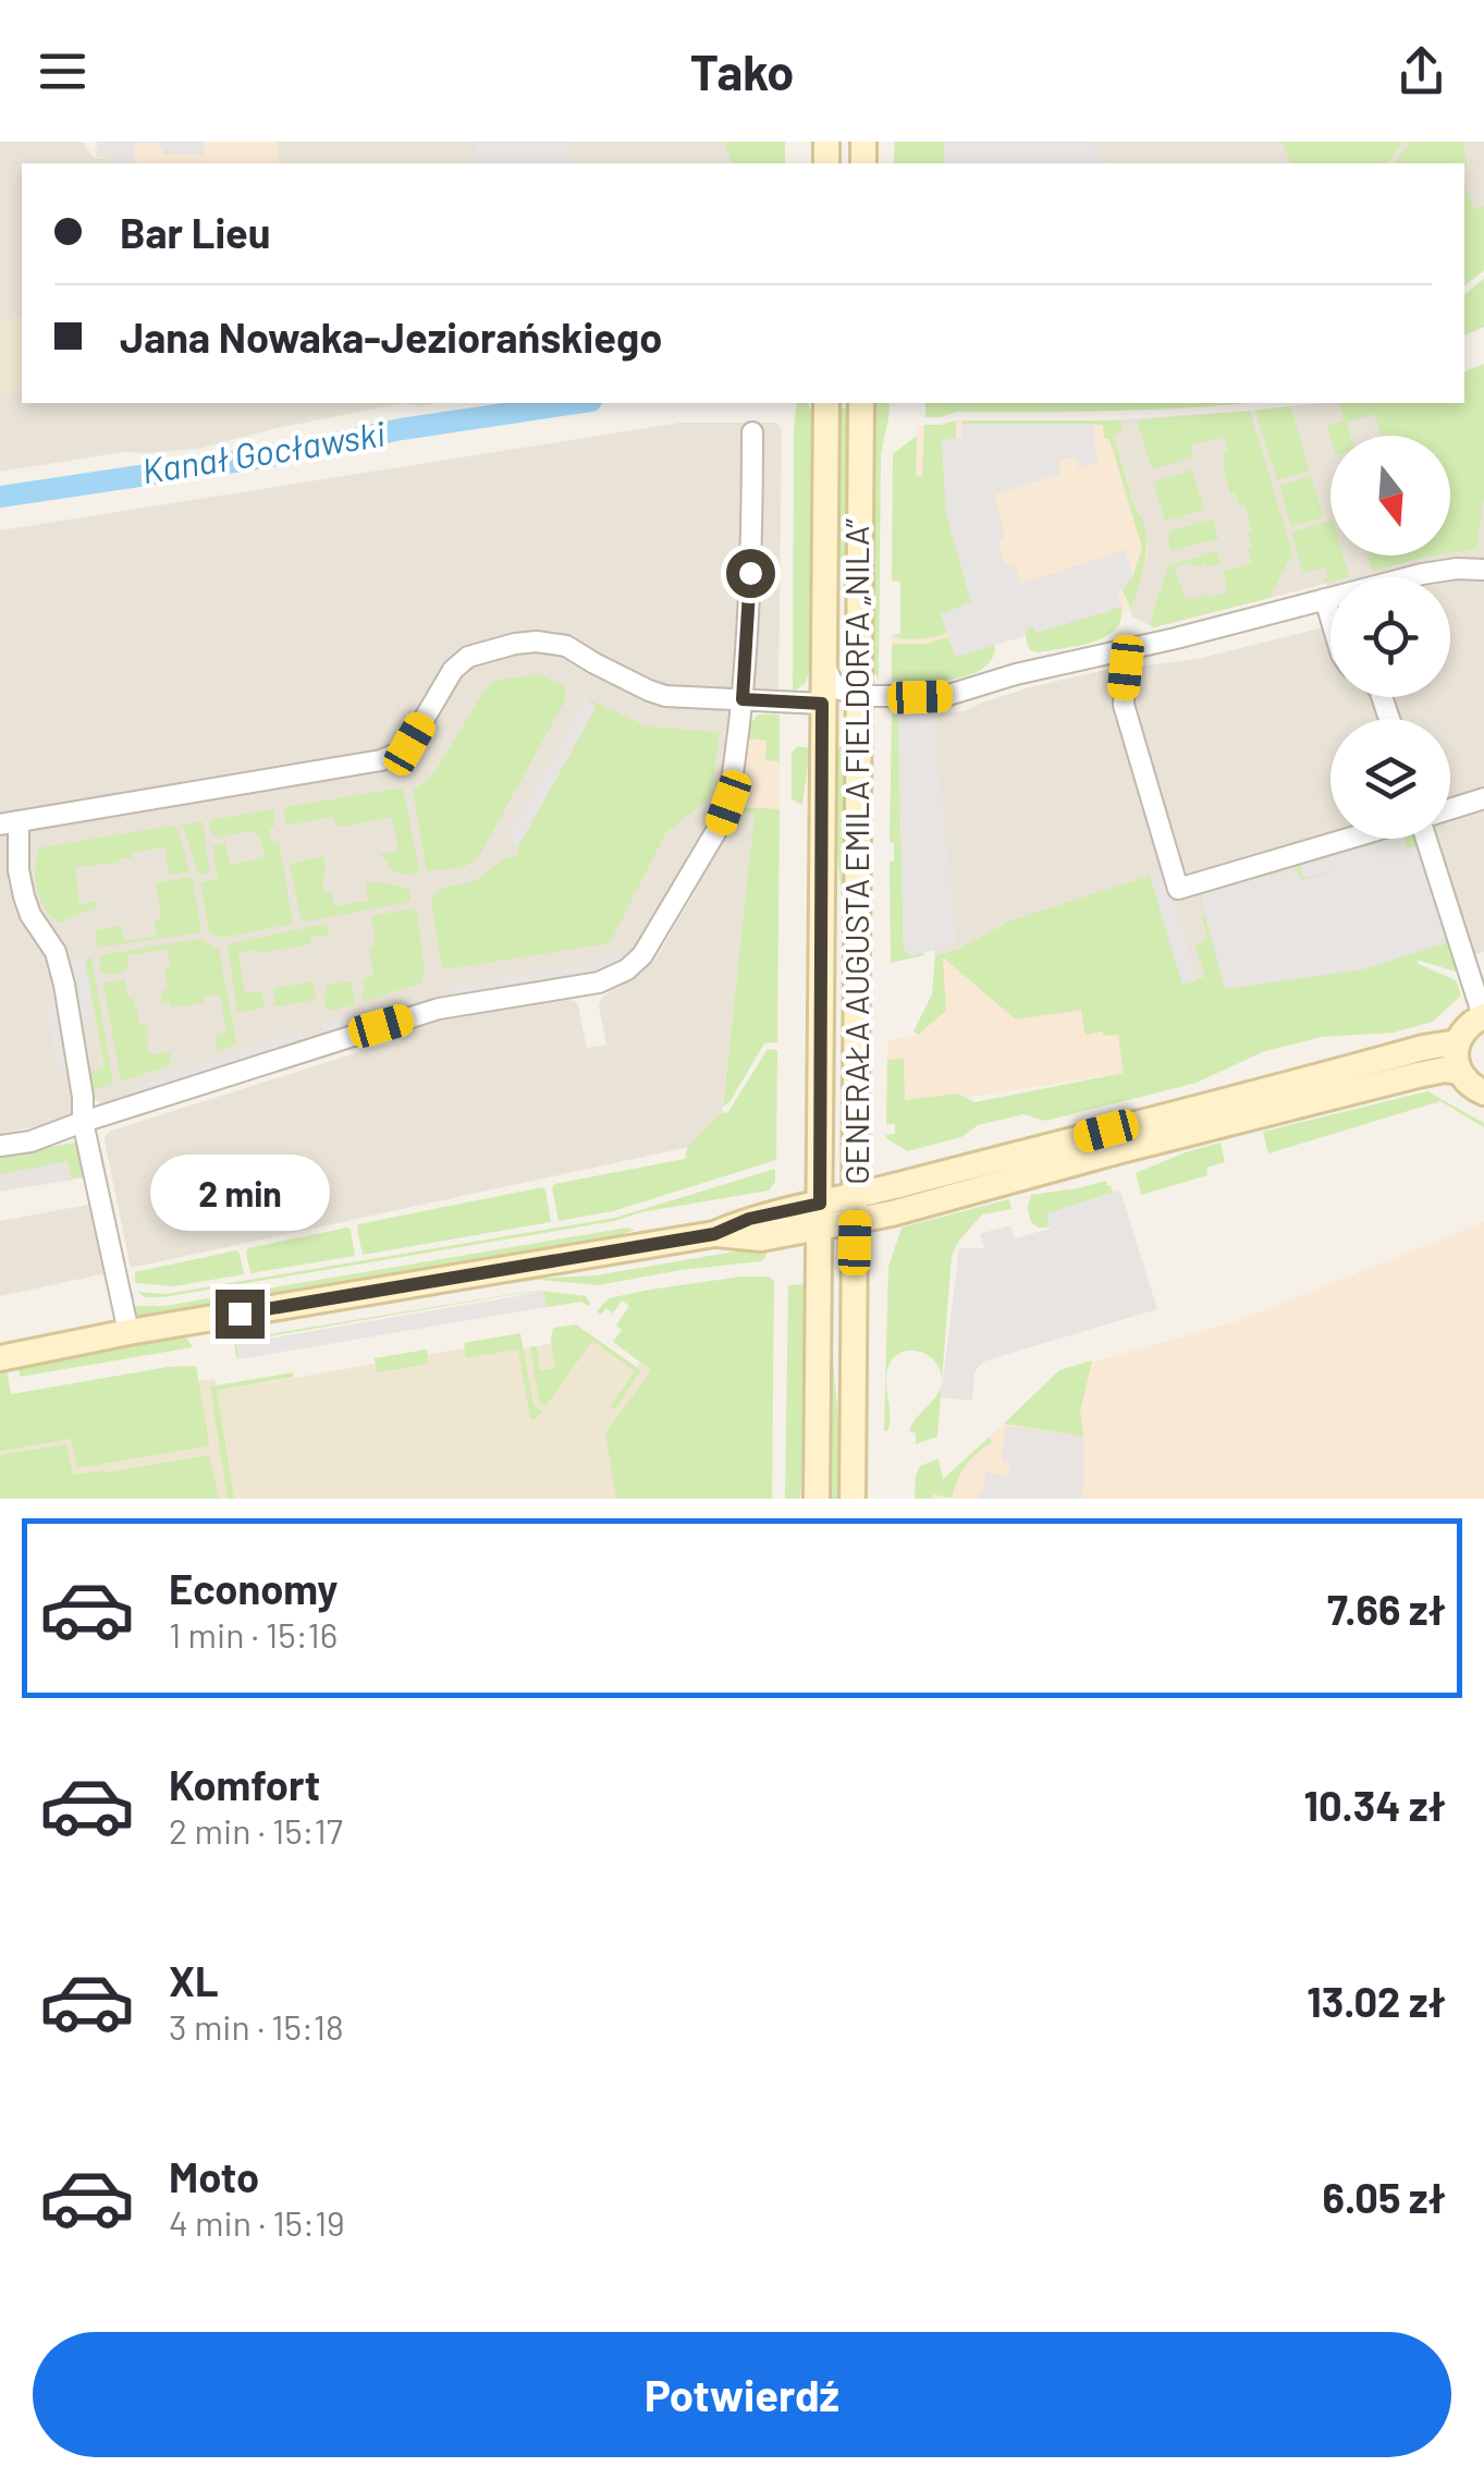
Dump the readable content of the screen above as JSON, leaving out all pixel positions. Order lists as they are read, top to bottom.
{
  "streets": {
    "street": ["GENERAŁA AUGUSTA EMILA FIELDORFA „NILA”"]
  },
  "water": ["Kanał Gocławski"],
  "north": "bottom",
  "page": {
    "header": "Tako",
    "banner": ["Bar Lieu", "Jana Nowaka-Jeziorańskiego"],
    "bubble": "2 min",
    "list": [
      {
        "name": "Economy",
        "note": "1 min · 15:16",
        "value": "7.66 zł"
      },
      {
        "name": "Komfort",
        "note": "2 min · 15:17",
        "value": "10.34 zł"
      },
      {
        "name": "XL",
        "note": "3 min · 15:18",
        "value": "13.02 zł"
      },
      {
        "name": "Moto",
        "note": "4 min · 15:19",
        "value": "6.05 zł"
      }
    ],
    "buttons": "Potwierdź"
  }
}
